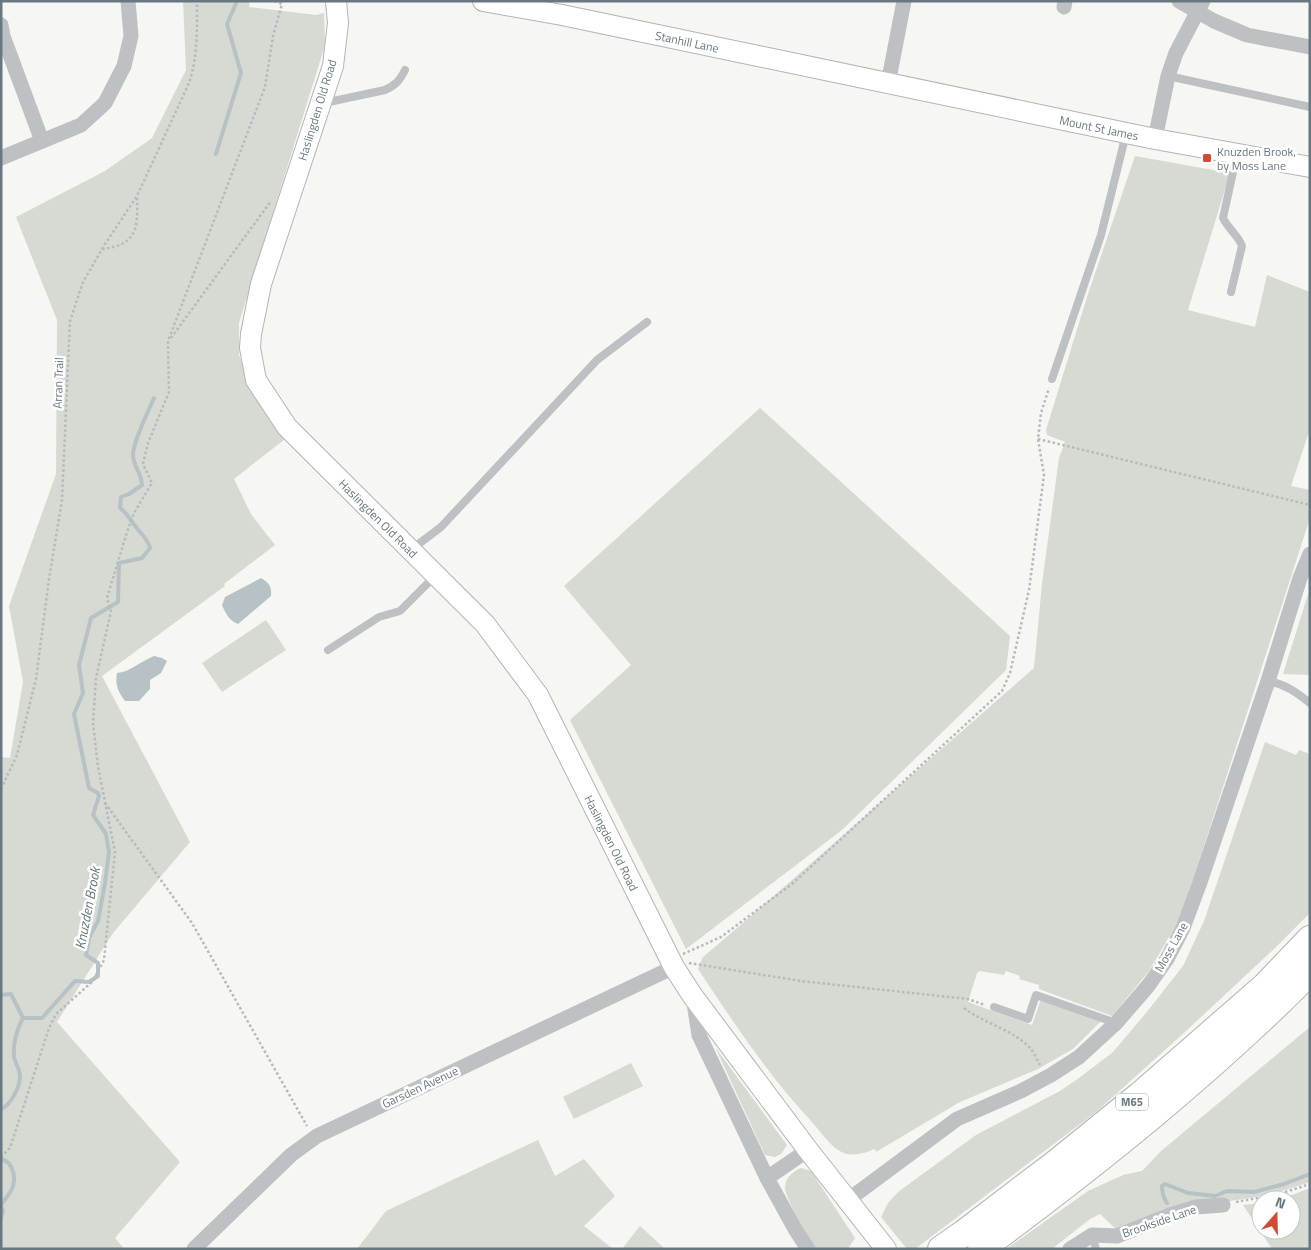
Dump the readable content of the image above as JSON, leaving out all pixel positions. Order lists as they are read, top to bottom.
{
  "streets": {
    "highway": ["M65"],
    "main road": ["Stanhill Lane", "Haslingden Old Road", "Mount St James"],
    "street": ["Moss Lane", "Garsden Avenue", "Brookside Lane"],
    "path": ["Arran Trail"]
  },
  "crossings": [
    ["Stanhill Lane", "Mount St James"],
    ["Haslingden Old Road", "Moss Lane"],
    ["Haslingden Old Road", "Garsden Avenue"]
  ],
  "water": ["Knuzden Brook"],
  "places": {
    "transit": ["Knuzden Brook, by Moss Lane"]
  },
  "north": "top"
}
